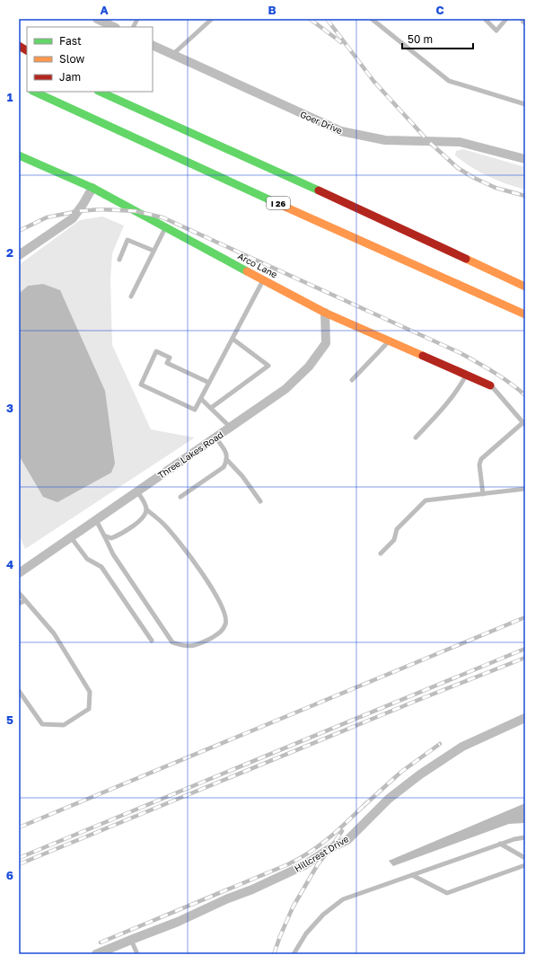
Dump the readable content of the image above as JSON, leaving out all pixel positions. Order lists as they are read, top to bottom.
{
  "streets": {
    "main road": ["I 26", "Arco Lane"],
    "street": ["Goer Drive", "Three Lakes Road", "Hillcrest Drive"]
  },
  "crossings": [
    ["Arco Lane", "Three Lakes Road"]
  ],
  "legend": ["Fast", "Slow", "Jam"],
  "scale_bar": "50 m",
  "grid": {
    "columns": ["A", "B", "C"],
    "rows": [
      "1",
      "2",
      "3",
      "4",
      "5",
      "6"
    ]
  }
}
